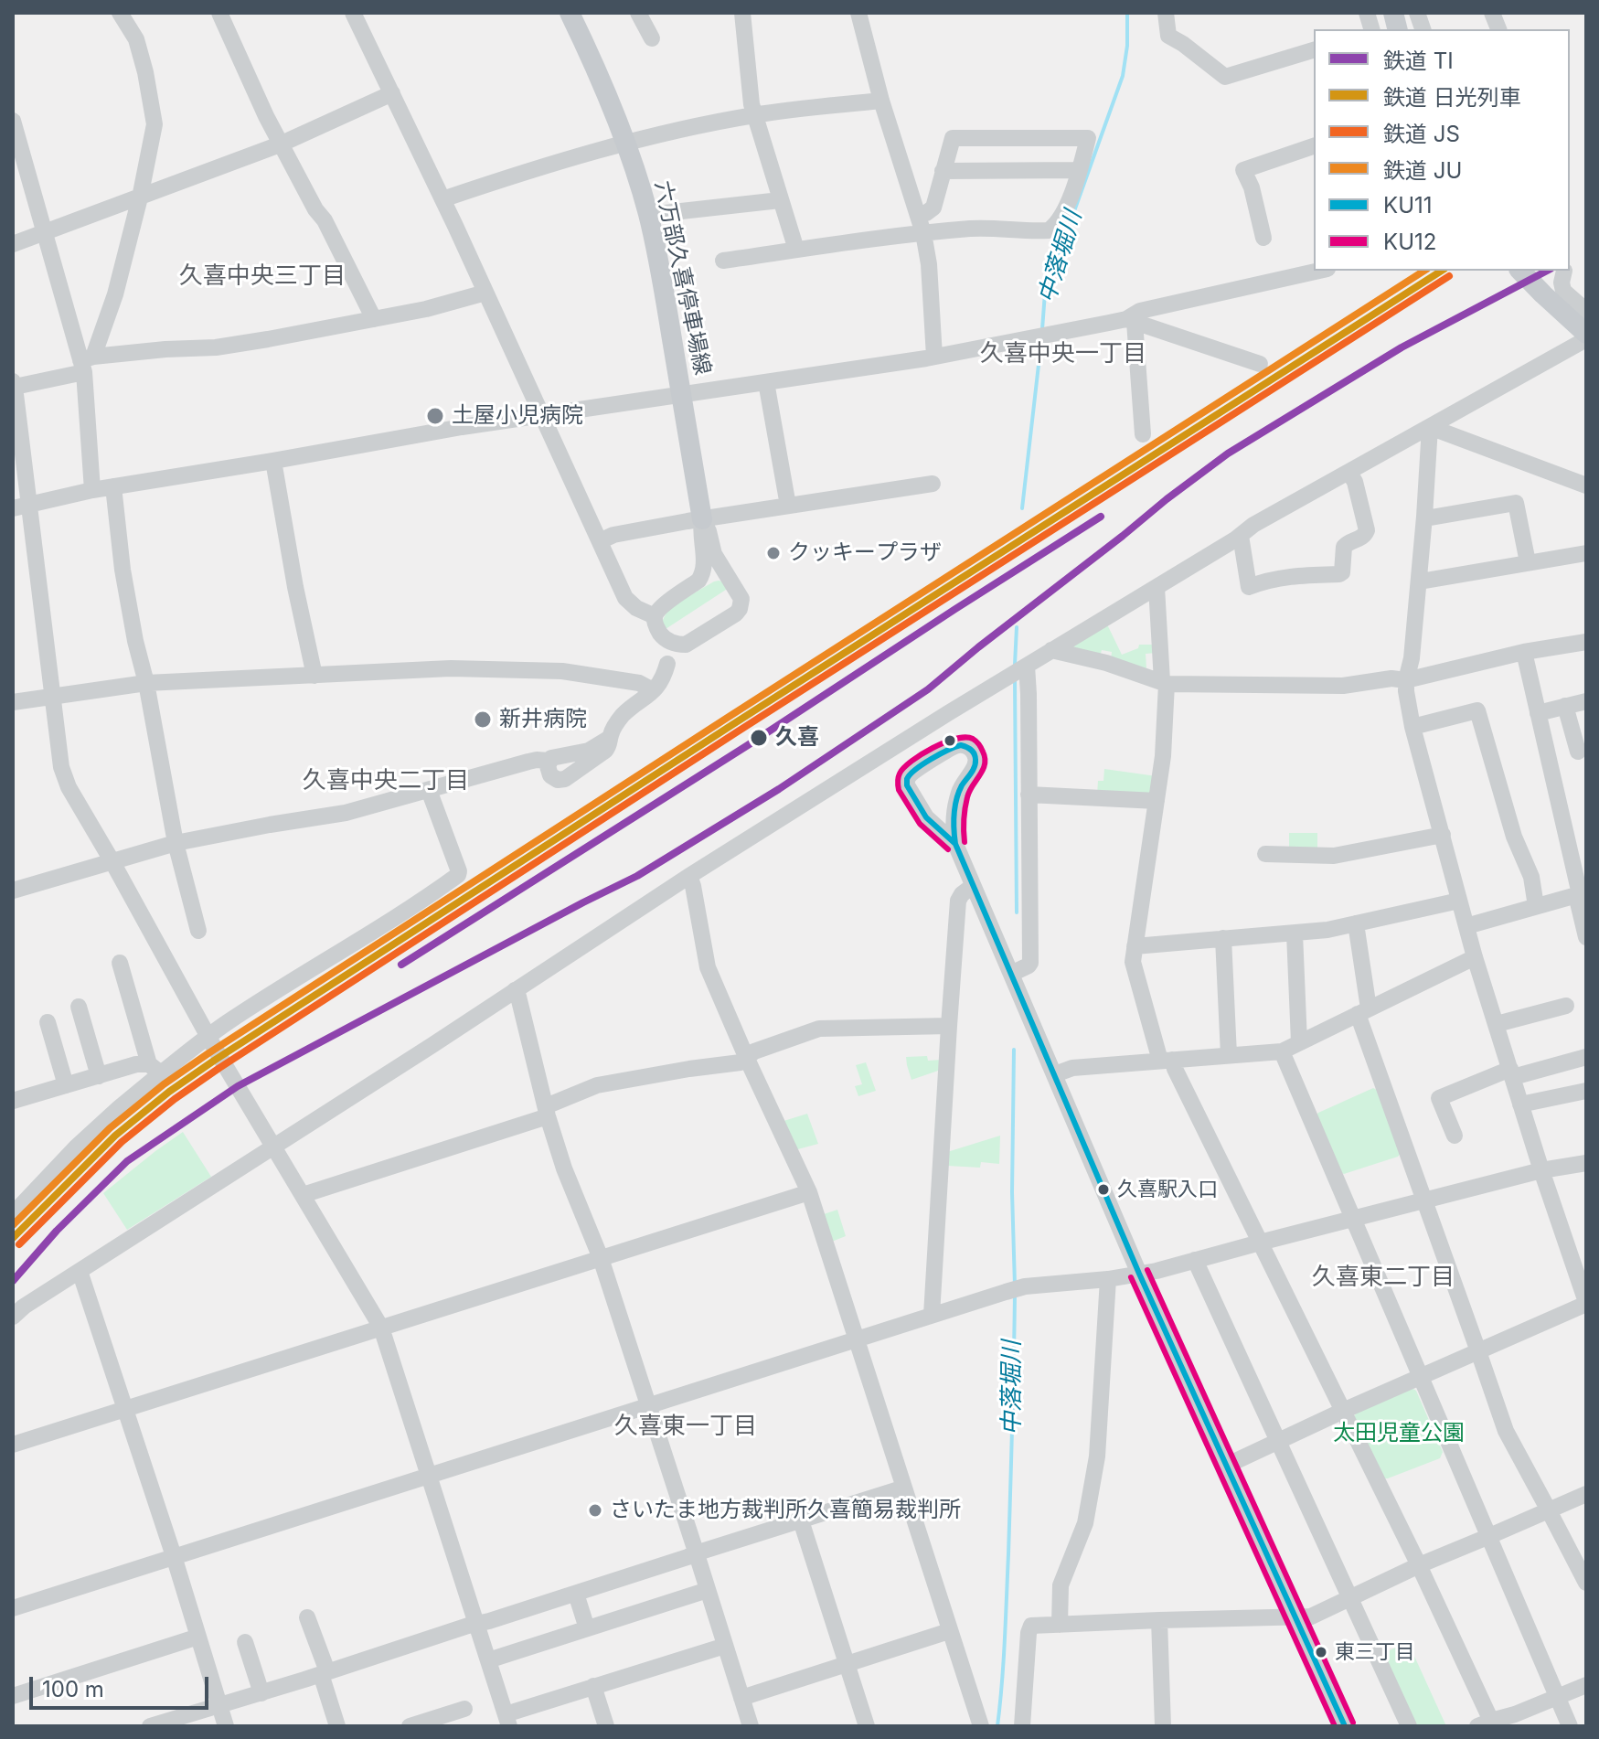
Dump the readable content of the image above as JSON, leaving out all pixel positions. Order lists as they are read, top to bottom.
{
  "streets": {
    "main road": ["六万部久喜停車場線"]
  },
  "districts": [
    "久喜中央三丁目",
    "久喜中央一丁目",
    "久喜中央二丁目",
    "久喜東二丁目",
    "久喜東一丁目"
  ],
  "water": ["中落堀川"],
  "parks": ["太田児童公園"],
  "places": [
    "土屋小児病院",
    "クッキープラザ",
    "新井病院",
    "久喜",
    "久喜駅入口",
    "さいたま地方裁判所久喜簡易裁判所",
    "東三丁目"
  ],
  "lines": [
    "rail line TI",
    "rail line 日光列車",
    "rail line JU",
    "rail line JS",
    "transit line KU12",
    "transit line KU11"
  ],
  "legend": [
    "鉄道 TI",
    "鉄道 日光列車",
    "鉄道 JS",
    "鉄道 JU",
    "KU11",
    "KU12"
  ],
  "scale_bar": "100 m"
}
